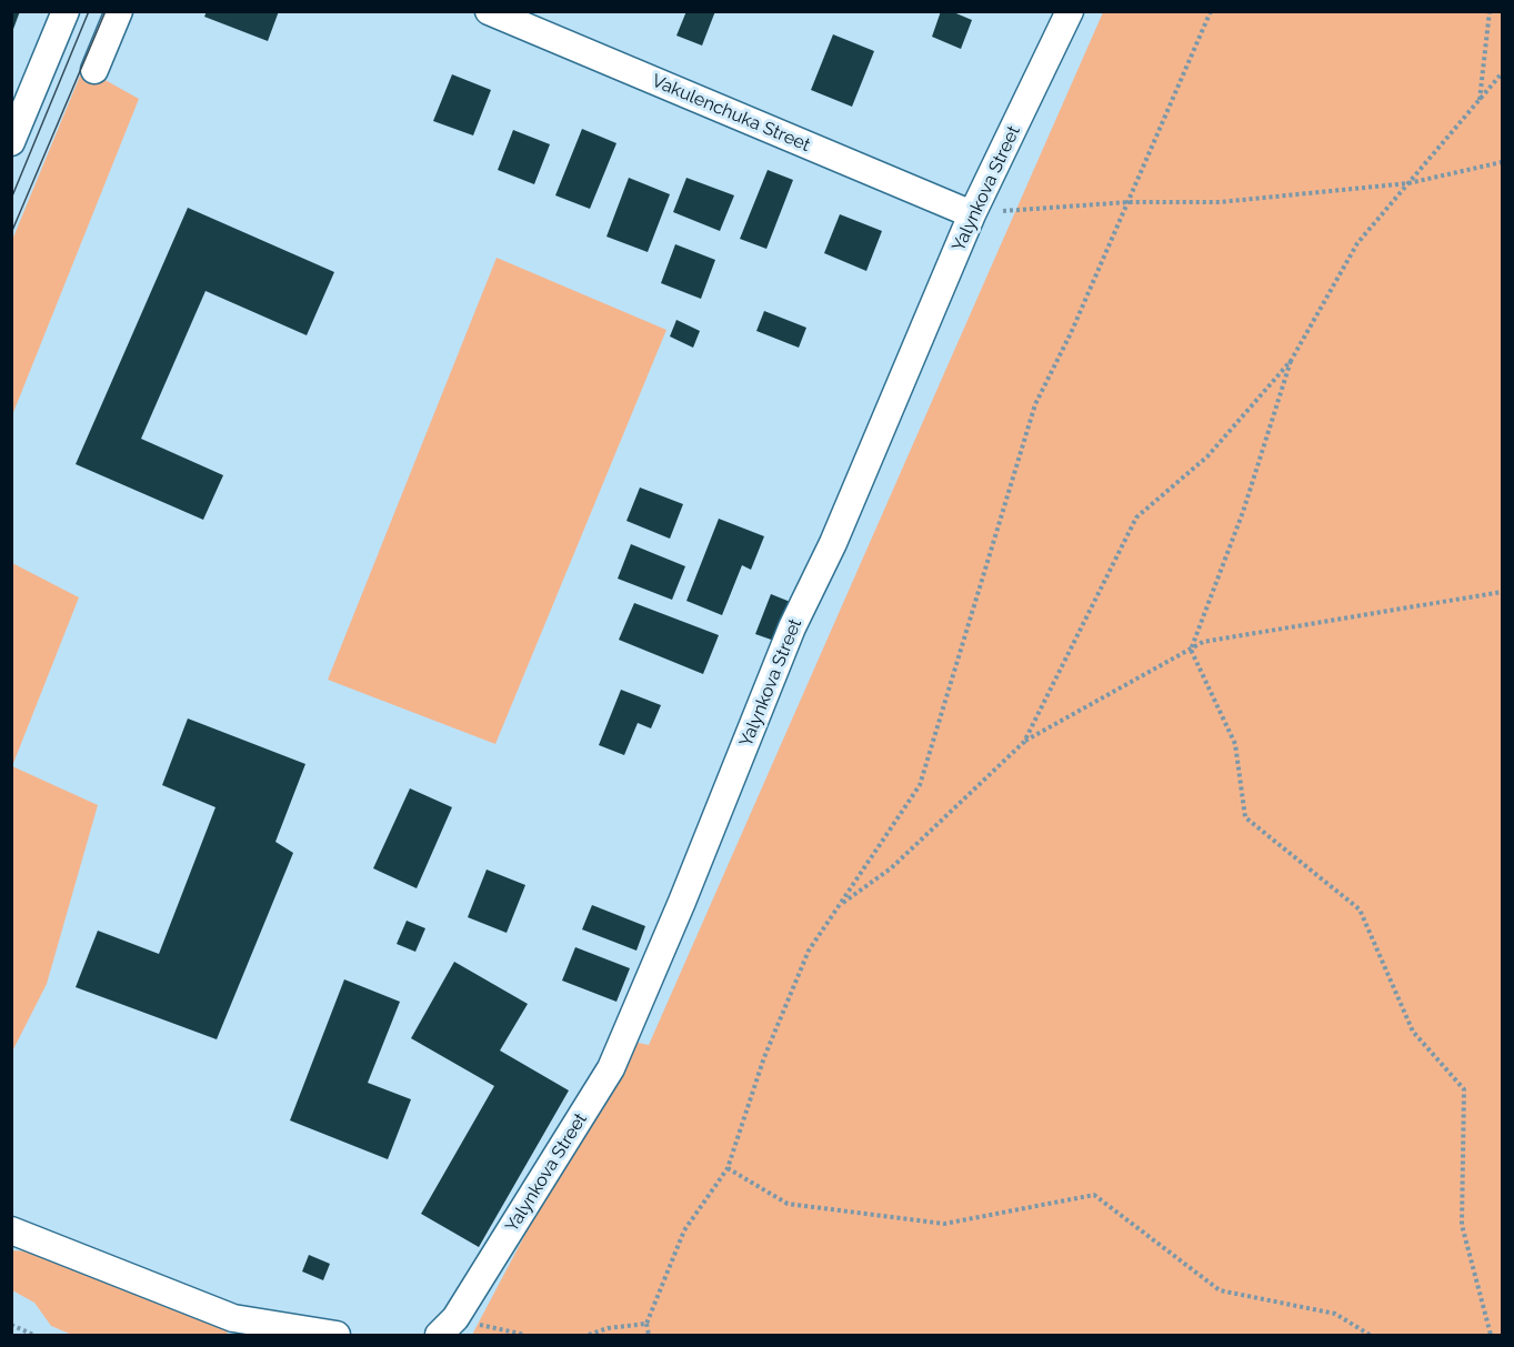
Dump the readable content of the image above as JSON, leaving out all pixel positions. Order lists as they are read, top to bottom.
{
  "streets": {
    "street": ["Vakulenchuka Street", "Yalynkova Street"]
  },
  "crossings": [
    ["Vakulenchuka Street", "Yalynkova Street"]
  ]
}
